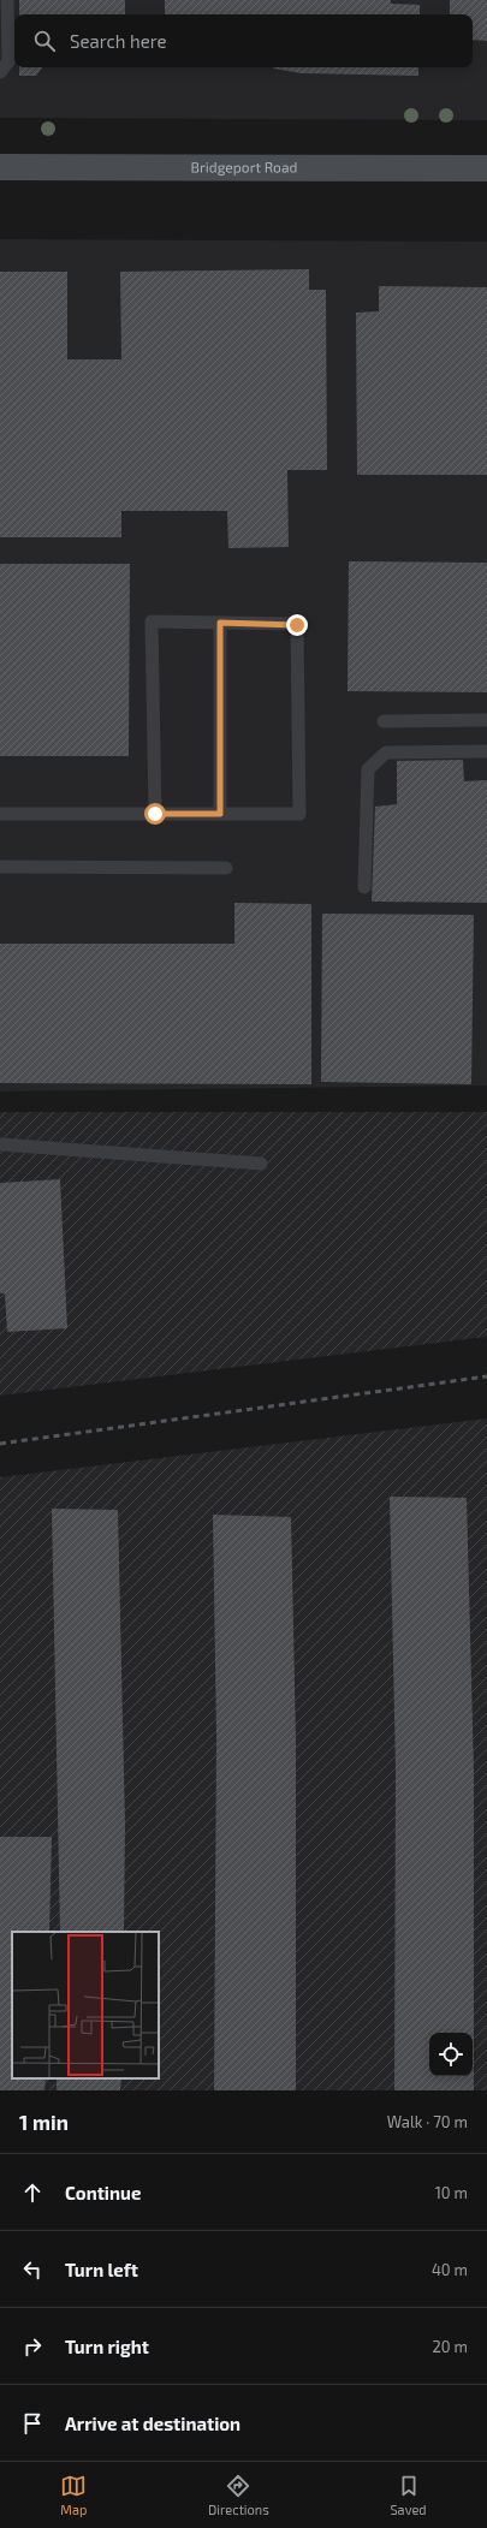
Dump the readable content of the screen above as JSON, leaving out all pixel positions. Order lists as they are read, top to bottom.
{
  "streets": {
    "main road": ["Bridgeport Road"]
  },
  "page": {
    "search": "Search here",
    "heading": ["1 min", "Walk · 70 m"],
    "list": [
      ["Continue", "10 m"],
      ["Turn left", "40 m"],
      ["Turn right", "20 m"],
      "Arrive at destination"
    ],
    "nav": ["Map", "Directions", "Saved"]
  }
}
